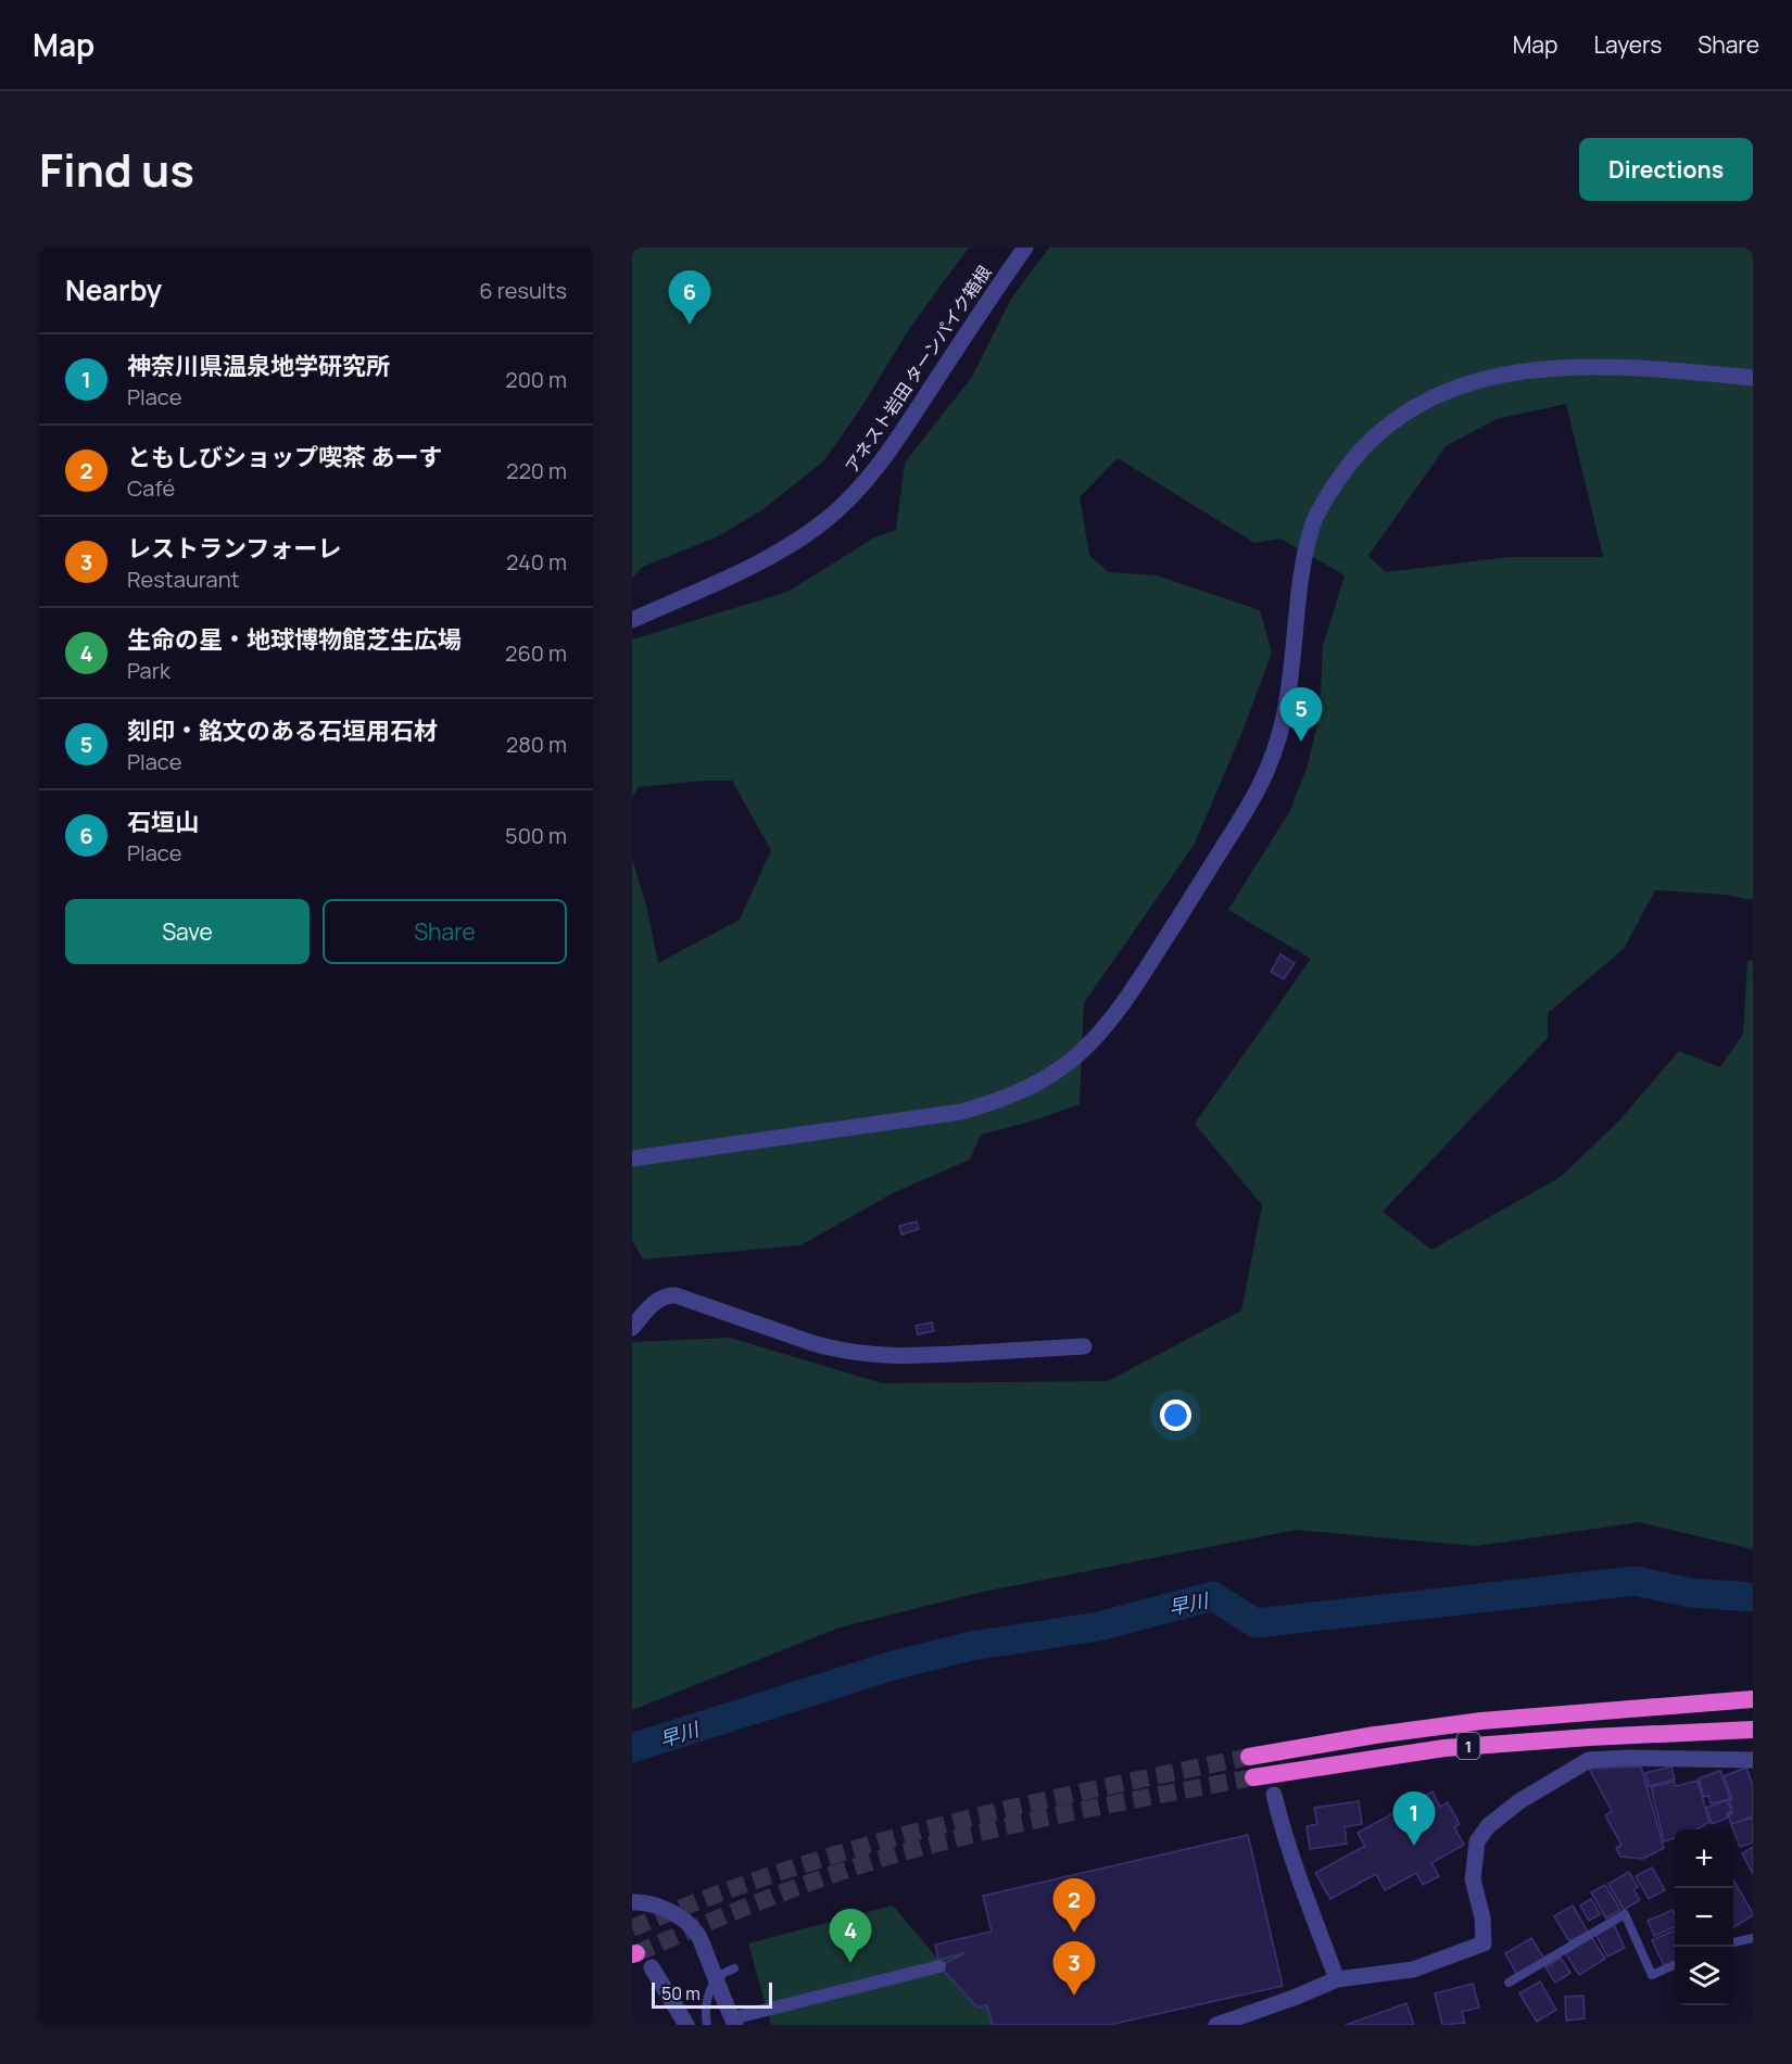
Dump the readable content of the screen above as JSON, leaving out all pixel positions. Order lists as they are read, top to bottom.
{
  "streets": {
    "highway": ["1"],
    "street": ["アネスト岩田 ターンパイク箱根"]
  },
  "water": ["早川"],
  "scale_bar": "50 m",
  "page": {
    "header": "Map",
    "nav": ["Map", "Layers", "Share"],
    "title": "Find us",
    "buttons": [
      "Directions",
      ["Save", "Share"]
    ],
    "heading": ["Nearby", "6 results"],
    "pins": [
      "6",
      "5",
      "1",
      "2",
      "4",
      "3"
    ],
    "list": [
      {
        "mark": "1",
        "name": "神奈川県温泉地学研究所",
        "note": "Place",
        "value": "200 m"
      },
      {
        "mark": "2",
        "name": "ともしびショップ喫茶 あーす",
        "note": "Café",
        "value": "220 m"
      },
      {
        "mark": "3",
        "name": "レストランフォーレ",
        "note": "Restaurant",
        "value": "240 m"
      },
      {
        "mark": "4",
        "name": "生命の星・地球博物館芝生広場",
        "note": "Park",
        "value": "260 m"
      },
      {
        "mark": "5",
        "name": "刻印・銘文のある石垣用石材",
        "note": "Place",
        "value": "280 m"
      },
      {
        "mark": "6",
        "name": "石垣山",
        "note": "Place",
        "value": "500 m"
      }
    ],
    "map_buttons": ["+", "−"],
    "scale": "50 m"
  }
}
